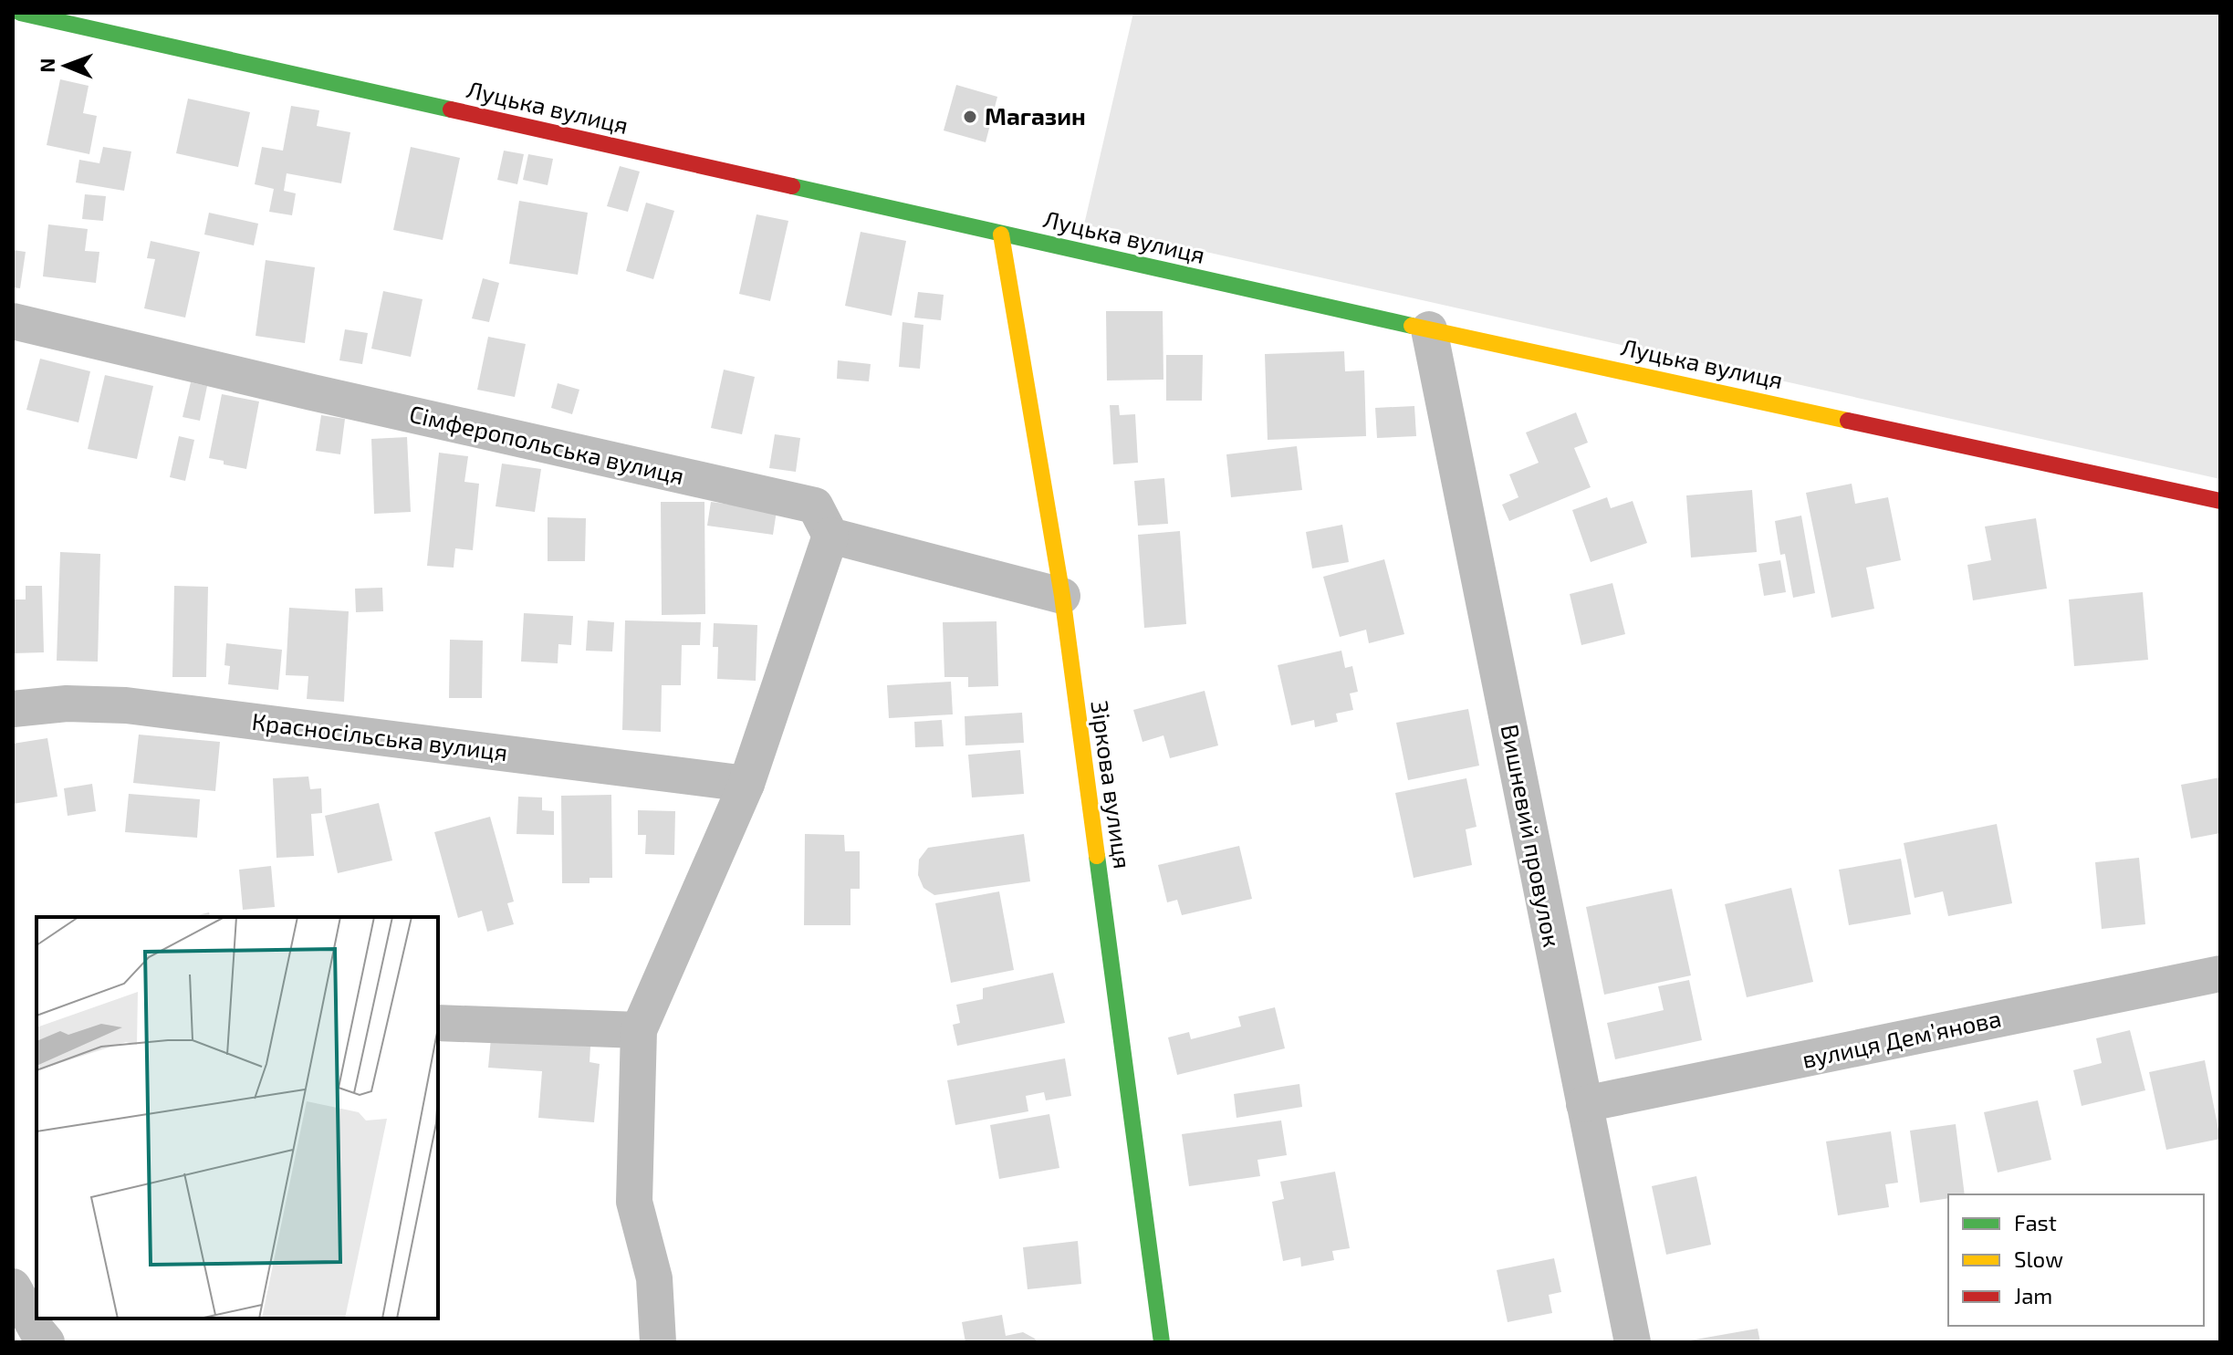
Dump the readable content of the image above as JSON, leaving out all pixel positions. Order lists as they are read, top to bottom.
{
  "streets": {
    "street": [
      "Луцька вулиця",
      "Сімферопольська вулиця",
      "Красносільська вулиця",
      "Зіркова вулиця",
      "Вишневий провулок",
      "вулиця Демʼянова"
    ]
  },
  "crossings": [
    ["Луцька вулиця", "Зіркова вулиця"],
    ["Луцька вулиця", "Вишневий провулок"],
    ["Вишневий провулок", "вулиця Демʼянова"]
  ],
  "places": ["Магазин"],
  "legend": ["Fast", "Slow", "Jam"],
  "north": "left"
}
